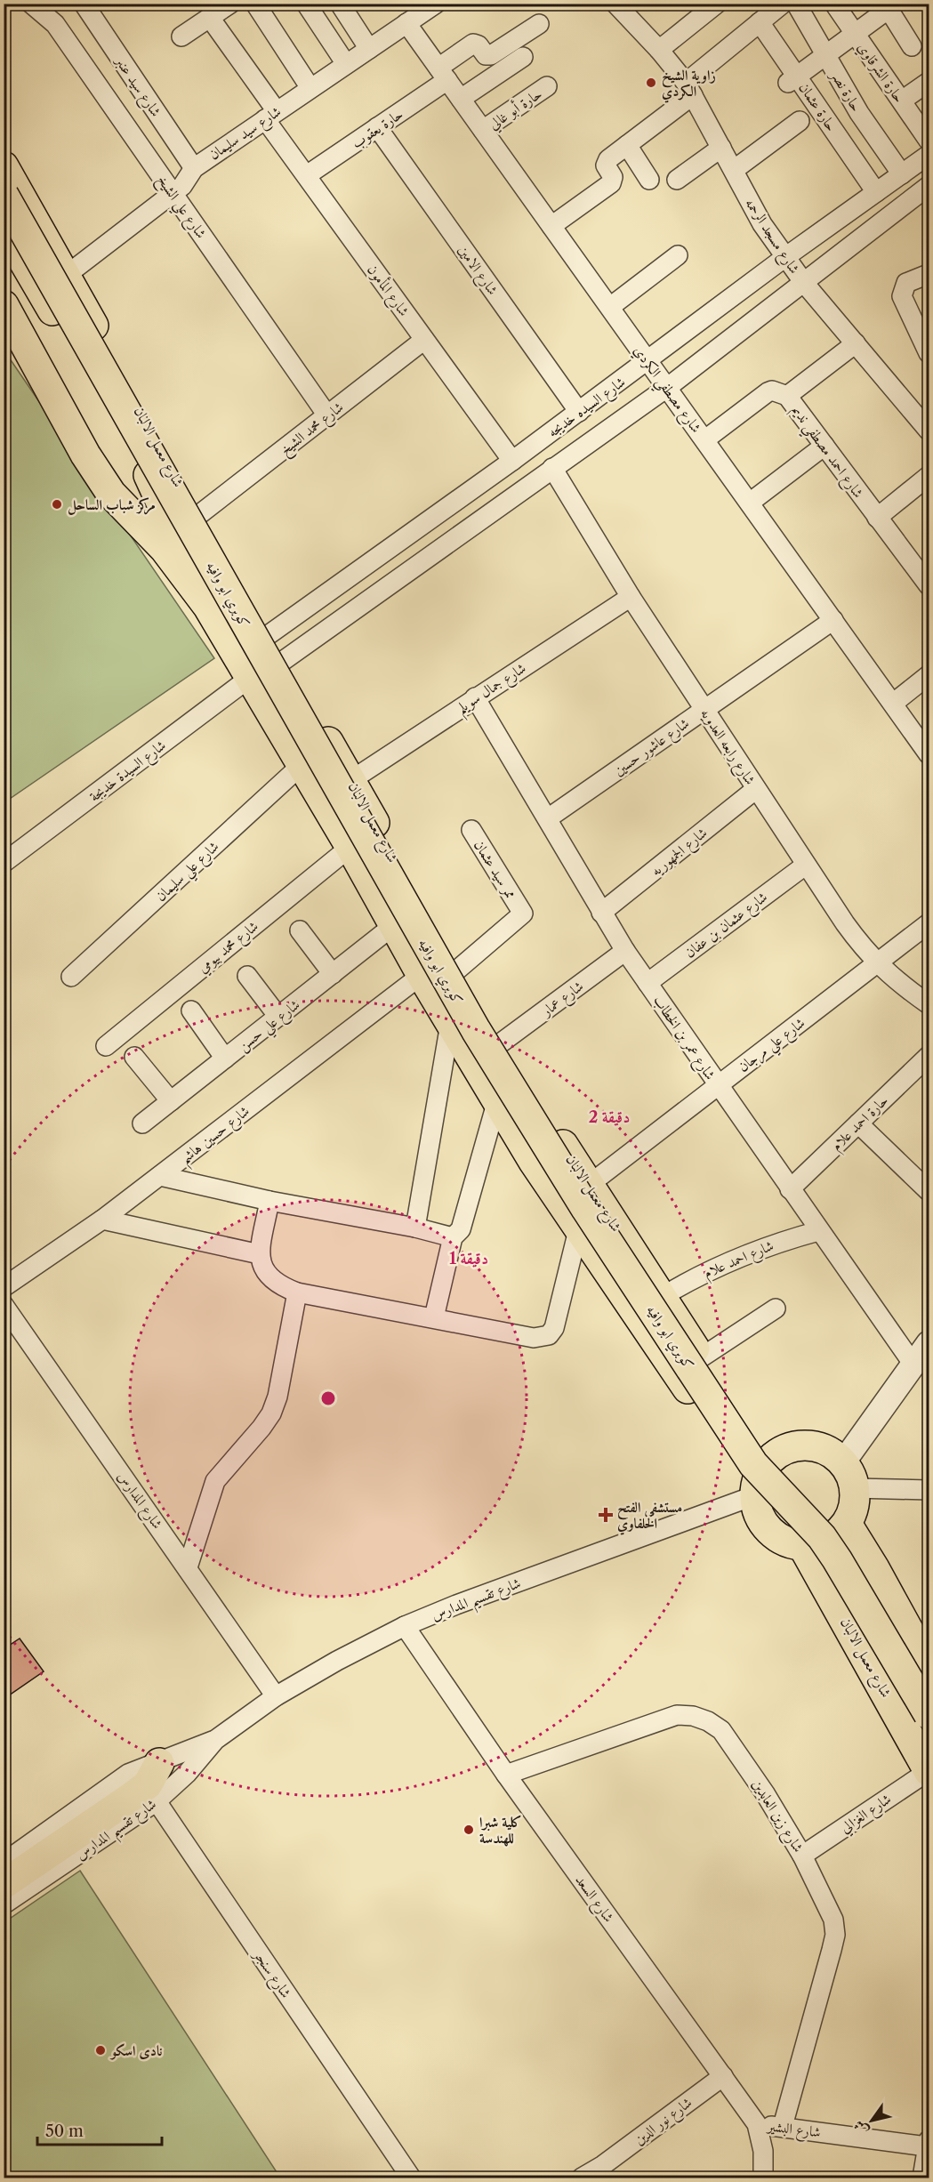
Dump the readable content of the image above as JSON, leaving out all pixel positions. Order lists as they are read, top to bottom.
{
  "streets": {
    "main road": ["شارع معمل الالبان", "كوبري ابو وافيه"],
    "street": [
      "حارة الشرقاوي",
      "شارع سيد عنبر",
      "حارة نصر",
      "حارة عثمان",
      "حارة أبو غالي",
      "حارة يعقوب",
      "شارع سيد سليمان",
      "شارع علي الشيخ",
      "شارع مسجد الرحمه",
      "شارع الامين",
      "شارع المأمون",
      "شارع مصطفي الكردي",
      "شارع السيده خديجه",
      "شارع محمد الشيخ",
      "شارع احمد مصطفي نديم",
      "شارع جمال سويلم",
      "شارع عاشور حسين",
      "شارع رابعه العدويه",
      "شارع السيدة خديجة",
      "شارع الجمهوريه",
      "ممر سيد عثمان",
      "شارع علي سليمان",
      "شارع عثمان بن عفان",
      "شارع محمد بيومي",
      "شارع عمار",
      "شارع علي حسن",
      "شارع عمر بن الخطاب",
      "شارع علي مرجان",
      "حارة احمد علام",
      "شارع حسين هاشم",
      "شارع احمد علام",
      "شارع المدارس",
      "شارع تقسيم المدارس",
      "شارع الغزالي",
      "شارع زين العابدين",
      "شارع السعد",
      "شارع سنجر",
      "شارع نور الدين",
      "شارع البشير"
    ]
  },
  "crossings": [
    ["شارع سيد عنبر", "شارع سيد سليمان"],
    ["حارة نصر", "شارع السيده خديجه"],
    ["حارة عثمان", "شارع السيده خديجه"],
    ["حارة أبو غالي", "شارع مصطفي الكردي"],
    ["حارة يعقوب", "شارع الامين"],
    ["حارة يعقوب", "شارع المأمون"],
    ["حارة يعقوب", "شارع مصطفي الكردي"],
    ["شارع سيد سليمان", "شارع علي الشيخ"],
    ["شارع سيد سليمان", "شارع المأمون"],
    ["شارع سيد سليمان", "شارع مصطفي الكردي"],
    ["شارع سيد سليمان", "شارع معمل الالبان"],
    ["شارع سيد سليمان", "كوبري ابو وافيه"],
    ["شارع علي الشيخ", "شارع محمد الشيخ"],
    ["شارع مسجد الرحمه", "شارع السيده خديجه"],
    ["شارع الامين", "شارع السيده خديجه"],
    ["شارع المأمون", "شارع السيده خديجه"],
    ["شارع المأمون", "شارع محمد الشيخ"],
    ["شارع المأمون", "شارع رابعه العدويه"],
    ["شارع مصطفي الكردي", "شارع السيده خديجه"],
    ["شارع مصطفي الكردي", "شارع احمد مصطفي نديم"],
    ["شارع مصطفي الكردي", "شارع عاشور حسين"],
    ["شارع السيده خديجه", "شارع معمل الالبان"],
    ["شارع السيده خديجه", "شارع رابعه العدويه"],
    ["شارع محمد الشيخ", "شارع معمل الالبان"],
    ["شارع معمل الالبان", "كوبري ابو وافيه"],
    ["شارع معمل الالبان", "شارع جمال سويلم"],
    ["شارع معمل الالبان", "ممر سيد عثمان"],
    ["شارع معمل الالبان", "شارع عمار"],
    ["شارع معمل الالبان", "شارع علي مرجان"],
    ["شارع معمل الالبان", "شارع احمد علام"],
    ["شارع معمل الالبان", "شارع تقسيم المدارس"],
    ["شارع معمل الالبان", "شارع الغزالي"],
    ["شارع جمال سويلم", "شارع رابعه العدويه"],
    ["شارع جمال سويلم", "شارع عمر بن الخطاب"],
    ["شارع عاشور حسين", "شارع رابعه العدويه"],
    ["شارع عاشور حسين", "شارع عمر بن الخطاب"],
    ["شارع رابعه العدويه", "شارع الجمهوريه"],
    ["شارع رابعه العدويه", "شارع عثمان بن عفان"],
    ["شارع رابعه العدويه", "شارع علي مرجان"],
    ["شارع الجمهوريه", "شارع عمر بن الخطاب"],
    ["شارع عثمان بن عفان", "شارع عمر بن الخطاب"],
    ["شارع عمار", "شارع عمر بن الخطاب"],
    ["شارع عمر بن الخطاب", "شارع علي مرجان"],
    ["شارع عمر بن الخطاب", "حارة احمد علام"],
    ["شارع عمر بن الخطاب", "شارع احمد علام"],
    ["شارع المدارس", "شارع تقسيم المدارس"],
    ["شارع تقسيم المدارس", "شارع السعد"],
    ["شارع تقسيم المدارس", "شارع سنجر"],
    ["شارع الغزالي", "شارع زين العابدين"],
    ["شارع زين العابدين", "شارع السعد"],
    ["شارع زين العابدين", "شارع البشير"],
    ["شارع السعد", "شارع نور الدين"],
    ["شارع السعد", "شارع البشير"]
  ],
  "places": {
    "other": [
      "زاوية الشيخ الكردي",
      "مركز شباب الساحل",
      "كلية شبرا للهندسة",
      "نادى اسكو"
    ],
    "health": ["مستشفي الفتح الخلفاوي"]
  },
  "scale_bar": "50 m",
  "north": "bottom left",
  "rings": ["2 دقيقة", "1 دقيقة"]
}
